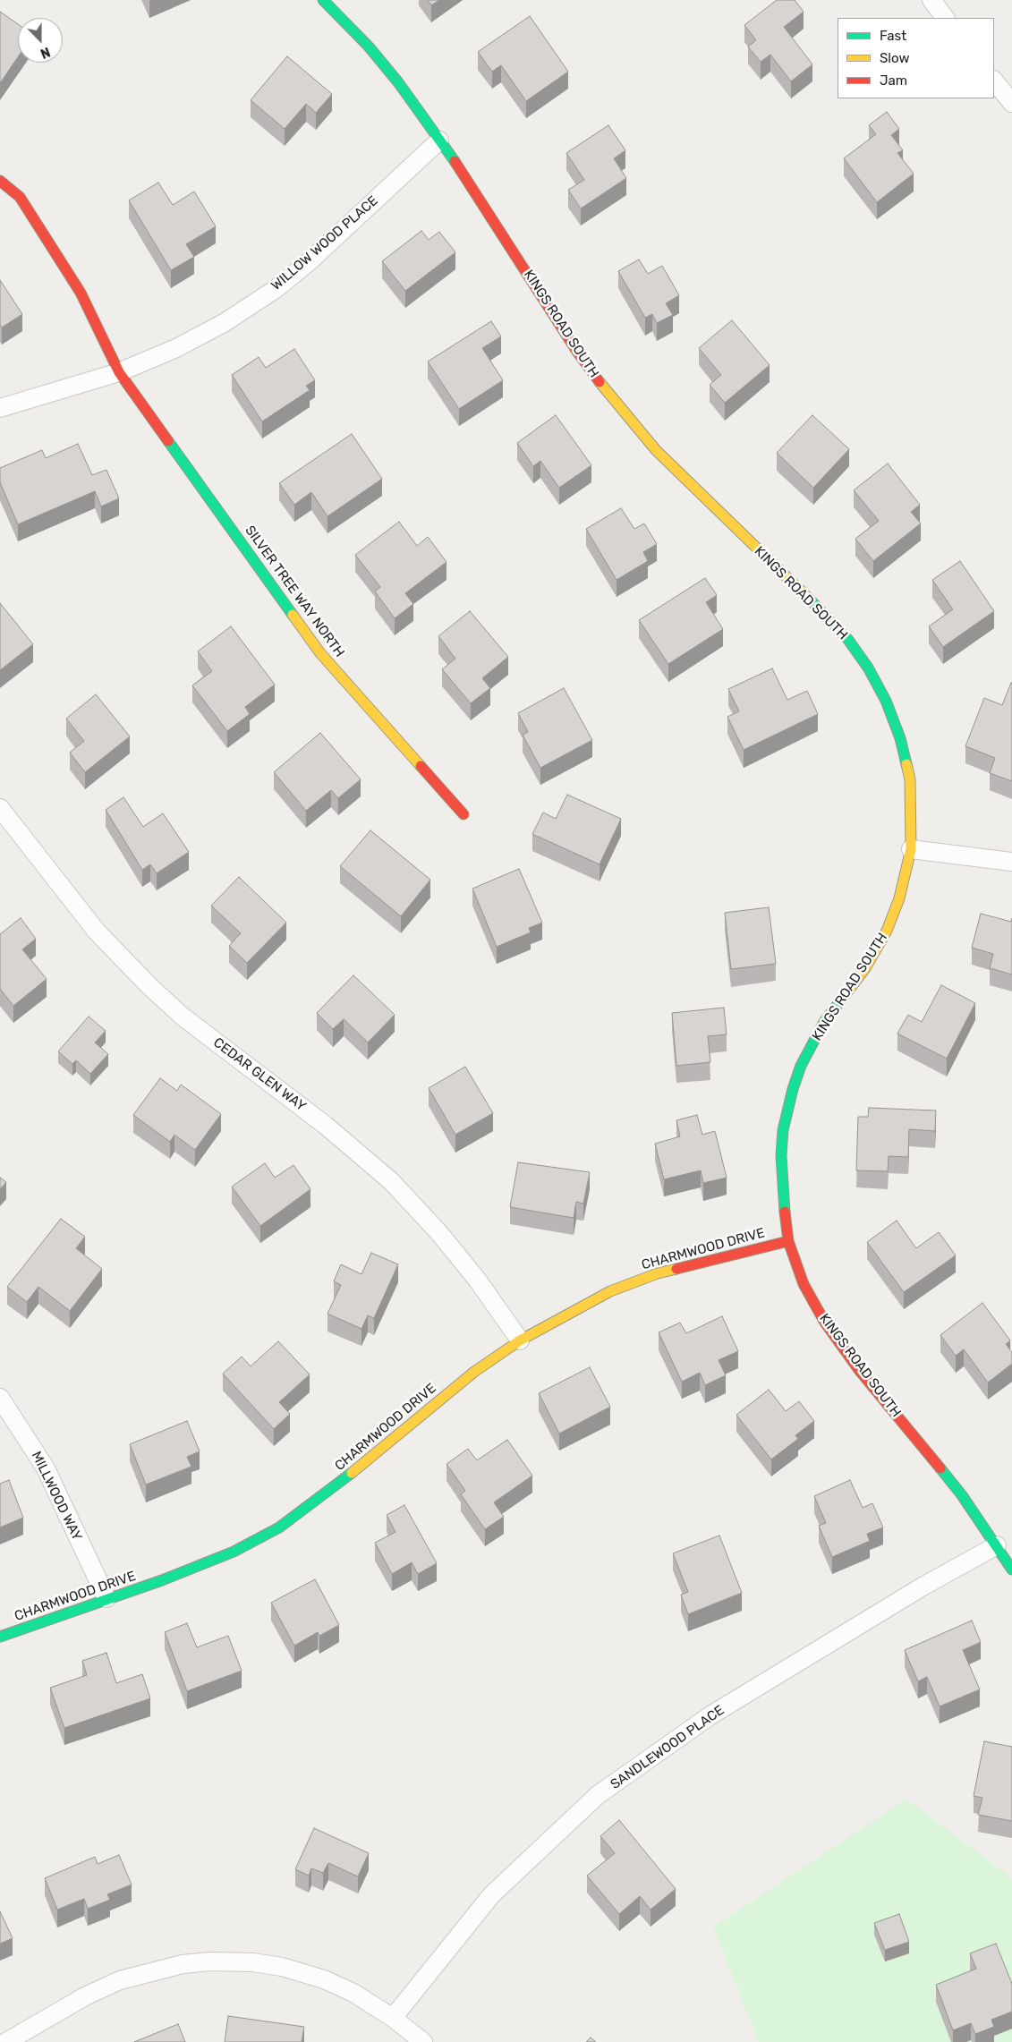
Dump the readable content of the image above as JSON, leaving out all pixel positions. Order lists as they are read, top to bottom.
{
  "streets": {
    "street": [
      "WILLOW WOOD PLACE",
      "KINGS ROAD SOUTH",
      "SILVER TREE WAY NORTH",
      "CEDAR GLEN WAY",
      "CHARMWOOD DRIVE",
      "MILLWOOD WAY",
      "SANDLEWOOD PLACE"
    ]
  },
  "crossings": [
    ["WILLOW WOOD PLACE", "KINGS ROAD SOUTH"],
    ["WILLOW WOOD PLACE", "SILVER TREE WAY NORTH"],
    ["KINGS ROAD SOUTH", "CHARMWOOD DRIVE"],
    ["KINGS ROAD SOUTH", "SANDLEWOOD PLACE"],
    ["CEDAR GLEN WAY", "CHARMWOOD DRIVE"],
    ["CHARMWOOD DRIVE", "MILLWOOD WAY"]
  ],
  "legend": ["Fast", "Slow", "Jam"],
  "north": "bottom"
}
